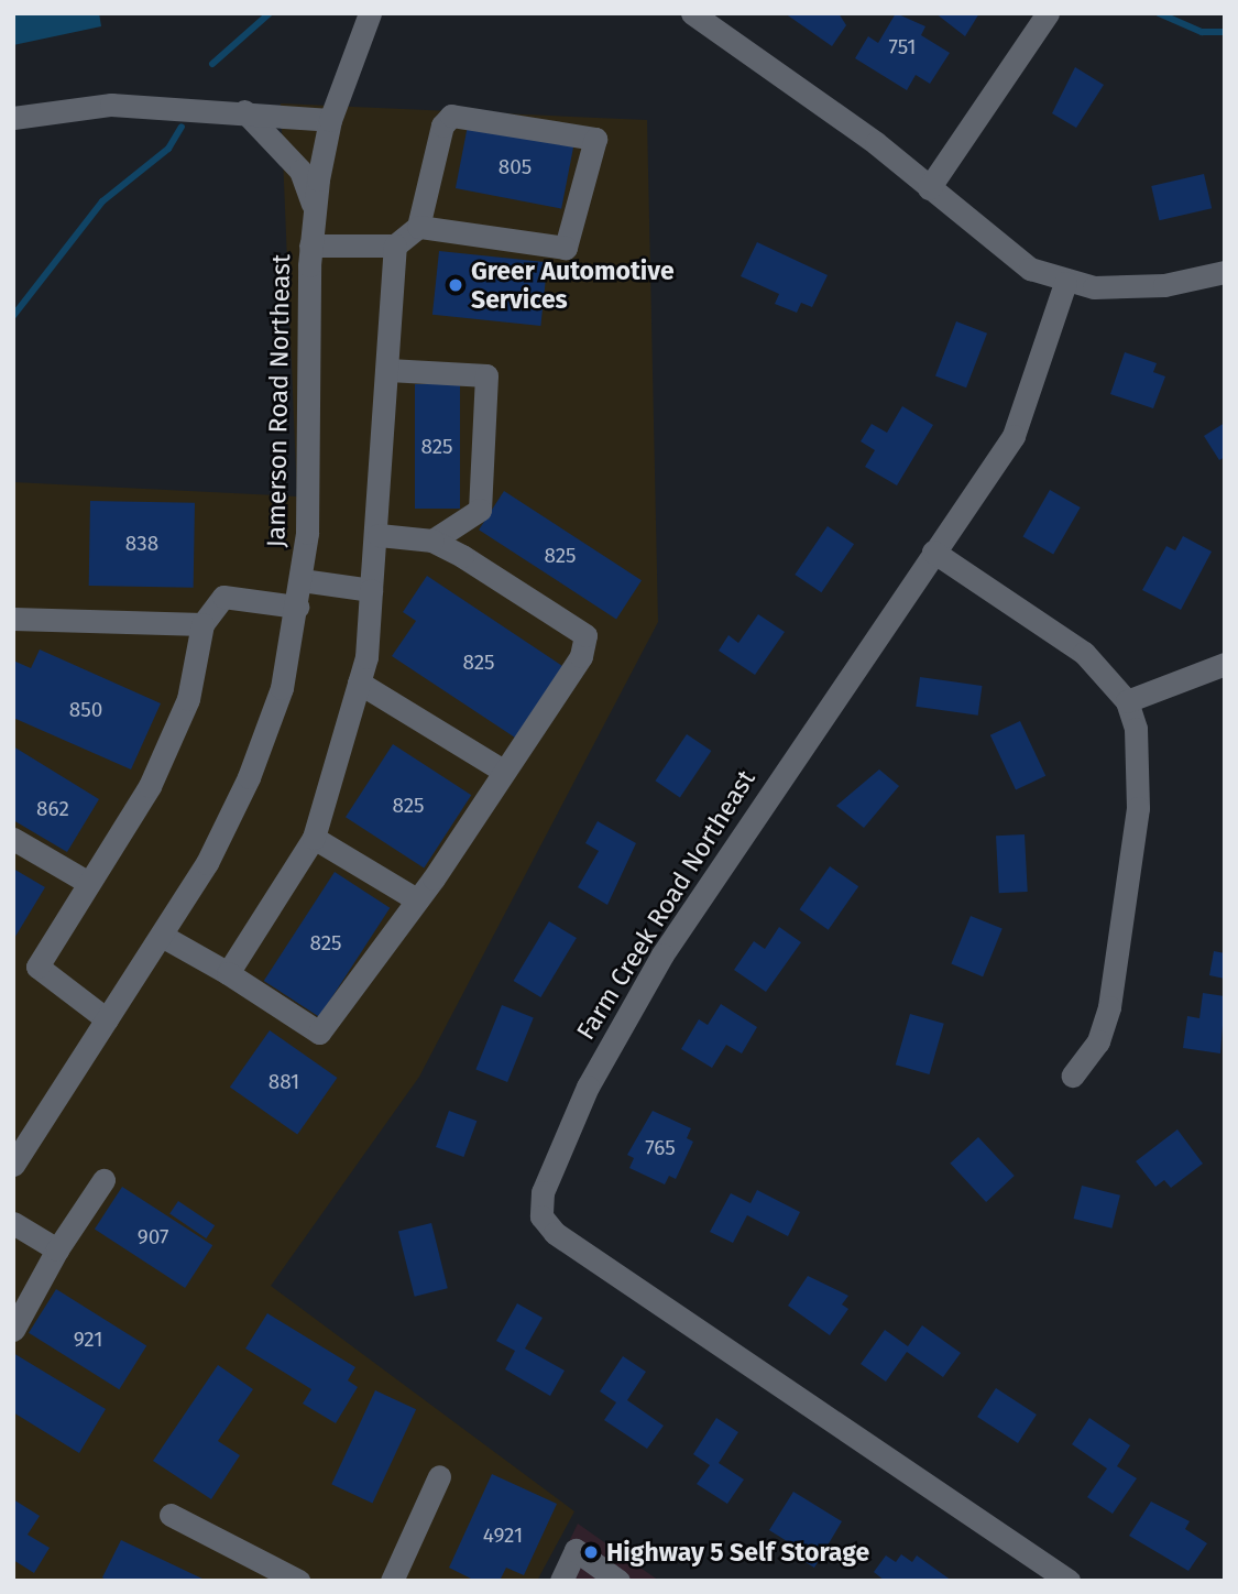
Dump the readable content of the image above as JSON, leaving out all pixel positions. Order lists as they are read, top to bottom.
{
  "streets": {
    "street": ["Jamerson Road Northeast", "Farm Creek Road Northeast"]
  },
  "places": ["Greer Automotive Services", "Highway 5 Self Storage"],
  "house_numbers": [
    "751",
    "805",
    "825",
    "838",
    "825",
    "825",
    "850",
    "825",
    "862",
    "825",
    "881",
    "765",
    "907",
    "921",
    "4921"
  ]
}
